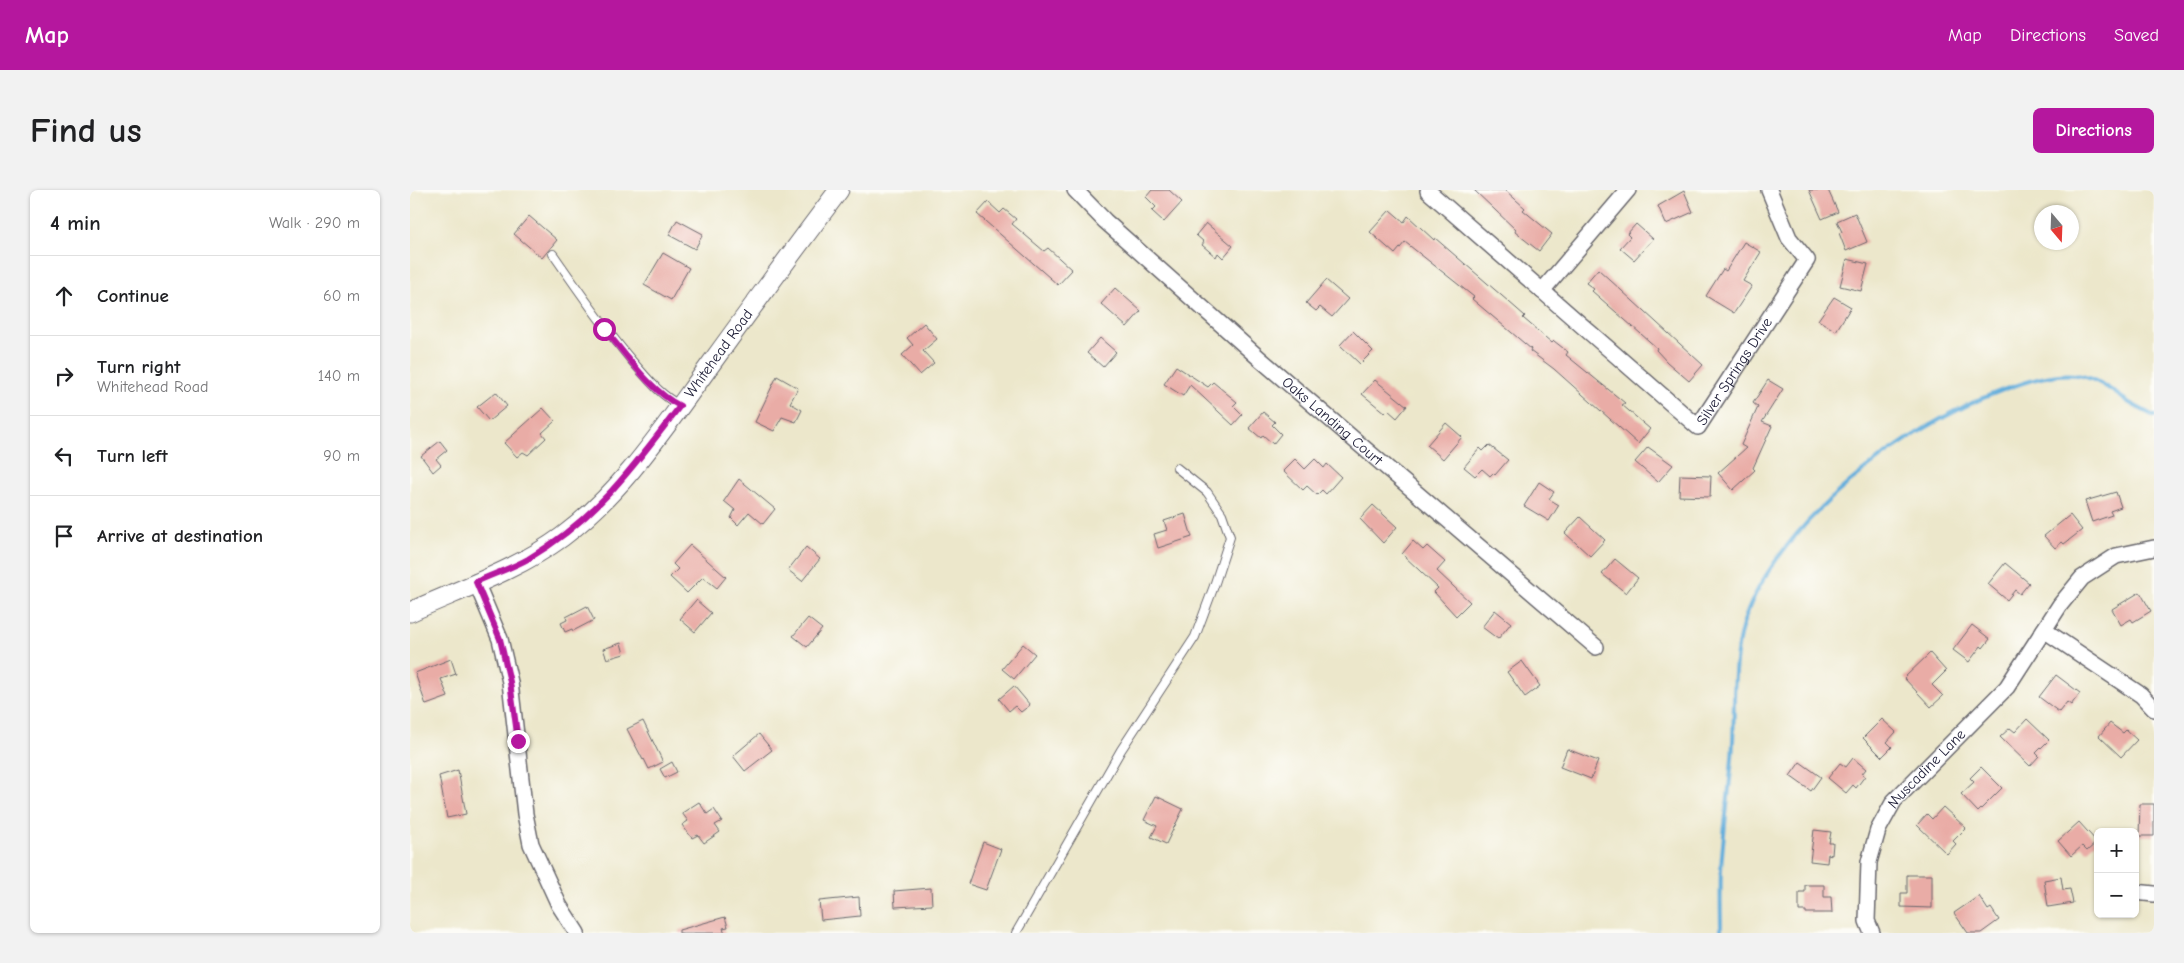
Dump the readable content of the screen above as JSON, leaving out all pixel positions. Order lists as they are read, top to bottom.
{
  "streets": {
    "street": [
      "Whitehead Road",
      "Silver Springs Drive",
      "Oaks Landing Court",
      "Muscadine Lane"
    ]
  },
  "north": "bottom",
  "page": {
    "header": "Map",
    "nav": ["Map", "Directions", "Saved"],
    "buttons": "Directions",
    "title": "Find us",
    "heading": ["4 min", "Walk · 290 m"],
    "list": [
      ["Continue", "60 m"],
      ["Turn right", "Whitehead Road", "140 m"],
      ["Turn left", "90 m"],
      "Arrive at destination"
    ],
    "map_buttons": ["+", "−"]
  }
}
